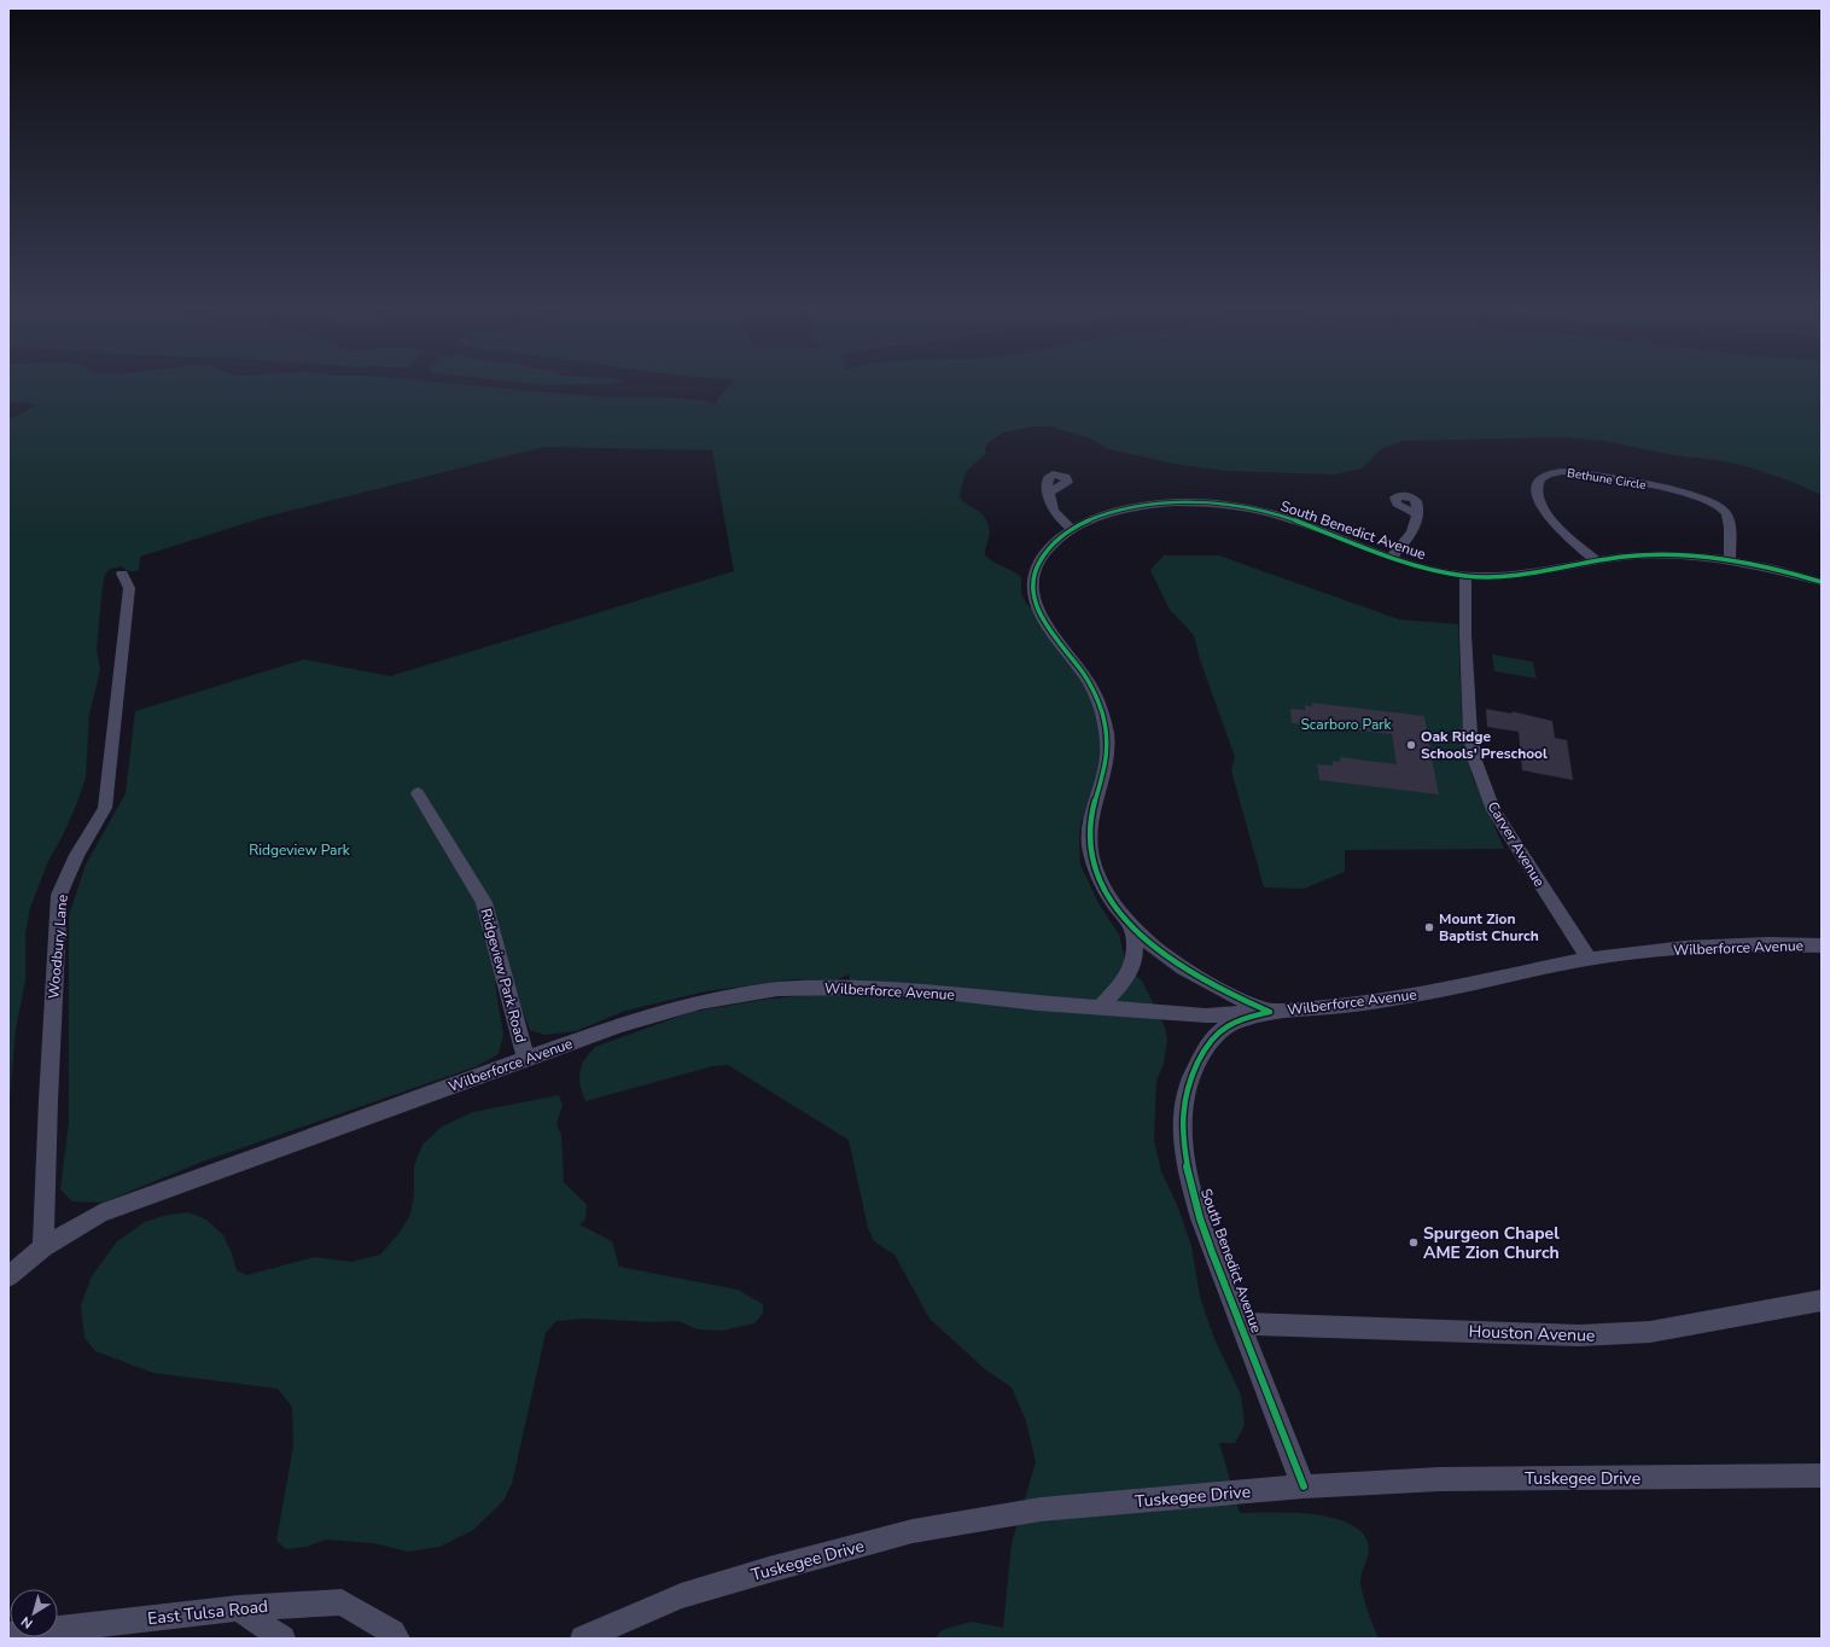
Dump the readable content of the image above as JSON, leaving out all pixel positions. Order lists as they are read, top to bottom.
{
  "streets": {
    "street": [
      "Bethune Circle",
      "South Benedict Avenue",
      "Carver Avenue",
      "Woodbury Lane",
      "Wilberforce Avenue",
      "Ridgeview Park Road",
      "Houston Avenue",
      "Tuskegee Drive",
      "East Tulsa Road"
    ]
  },
  "crossings": [
    ["Bethune Circle", "South Benedict Avenue"],
    ["South Benedict Avenue", "Carver Avenue"],
    ["South Benedict Avenue", "Wilberforce Avenue"],
    ["South Benedict Avenue", "Houston Avenue"],
    ["South Benedict Avenue", "Tuskegee Drive"],
    ["Carver Avenue", "Wilberforce Avenue"],
    ["Woodbury Lane", "Wilberforce Avenue"],
    ["Wilberforce Avenue", "Ridgeview Park Road"]
  ],
  "parks": ["Scarboro Park", "Ridgeview Park"],
  "places": ["Oak Ridge Schools' Preschool", "Mount Zion Baptist Church", "Spurgeon Chapel AME Zion Church"],
  "north": "bottom left"
}
